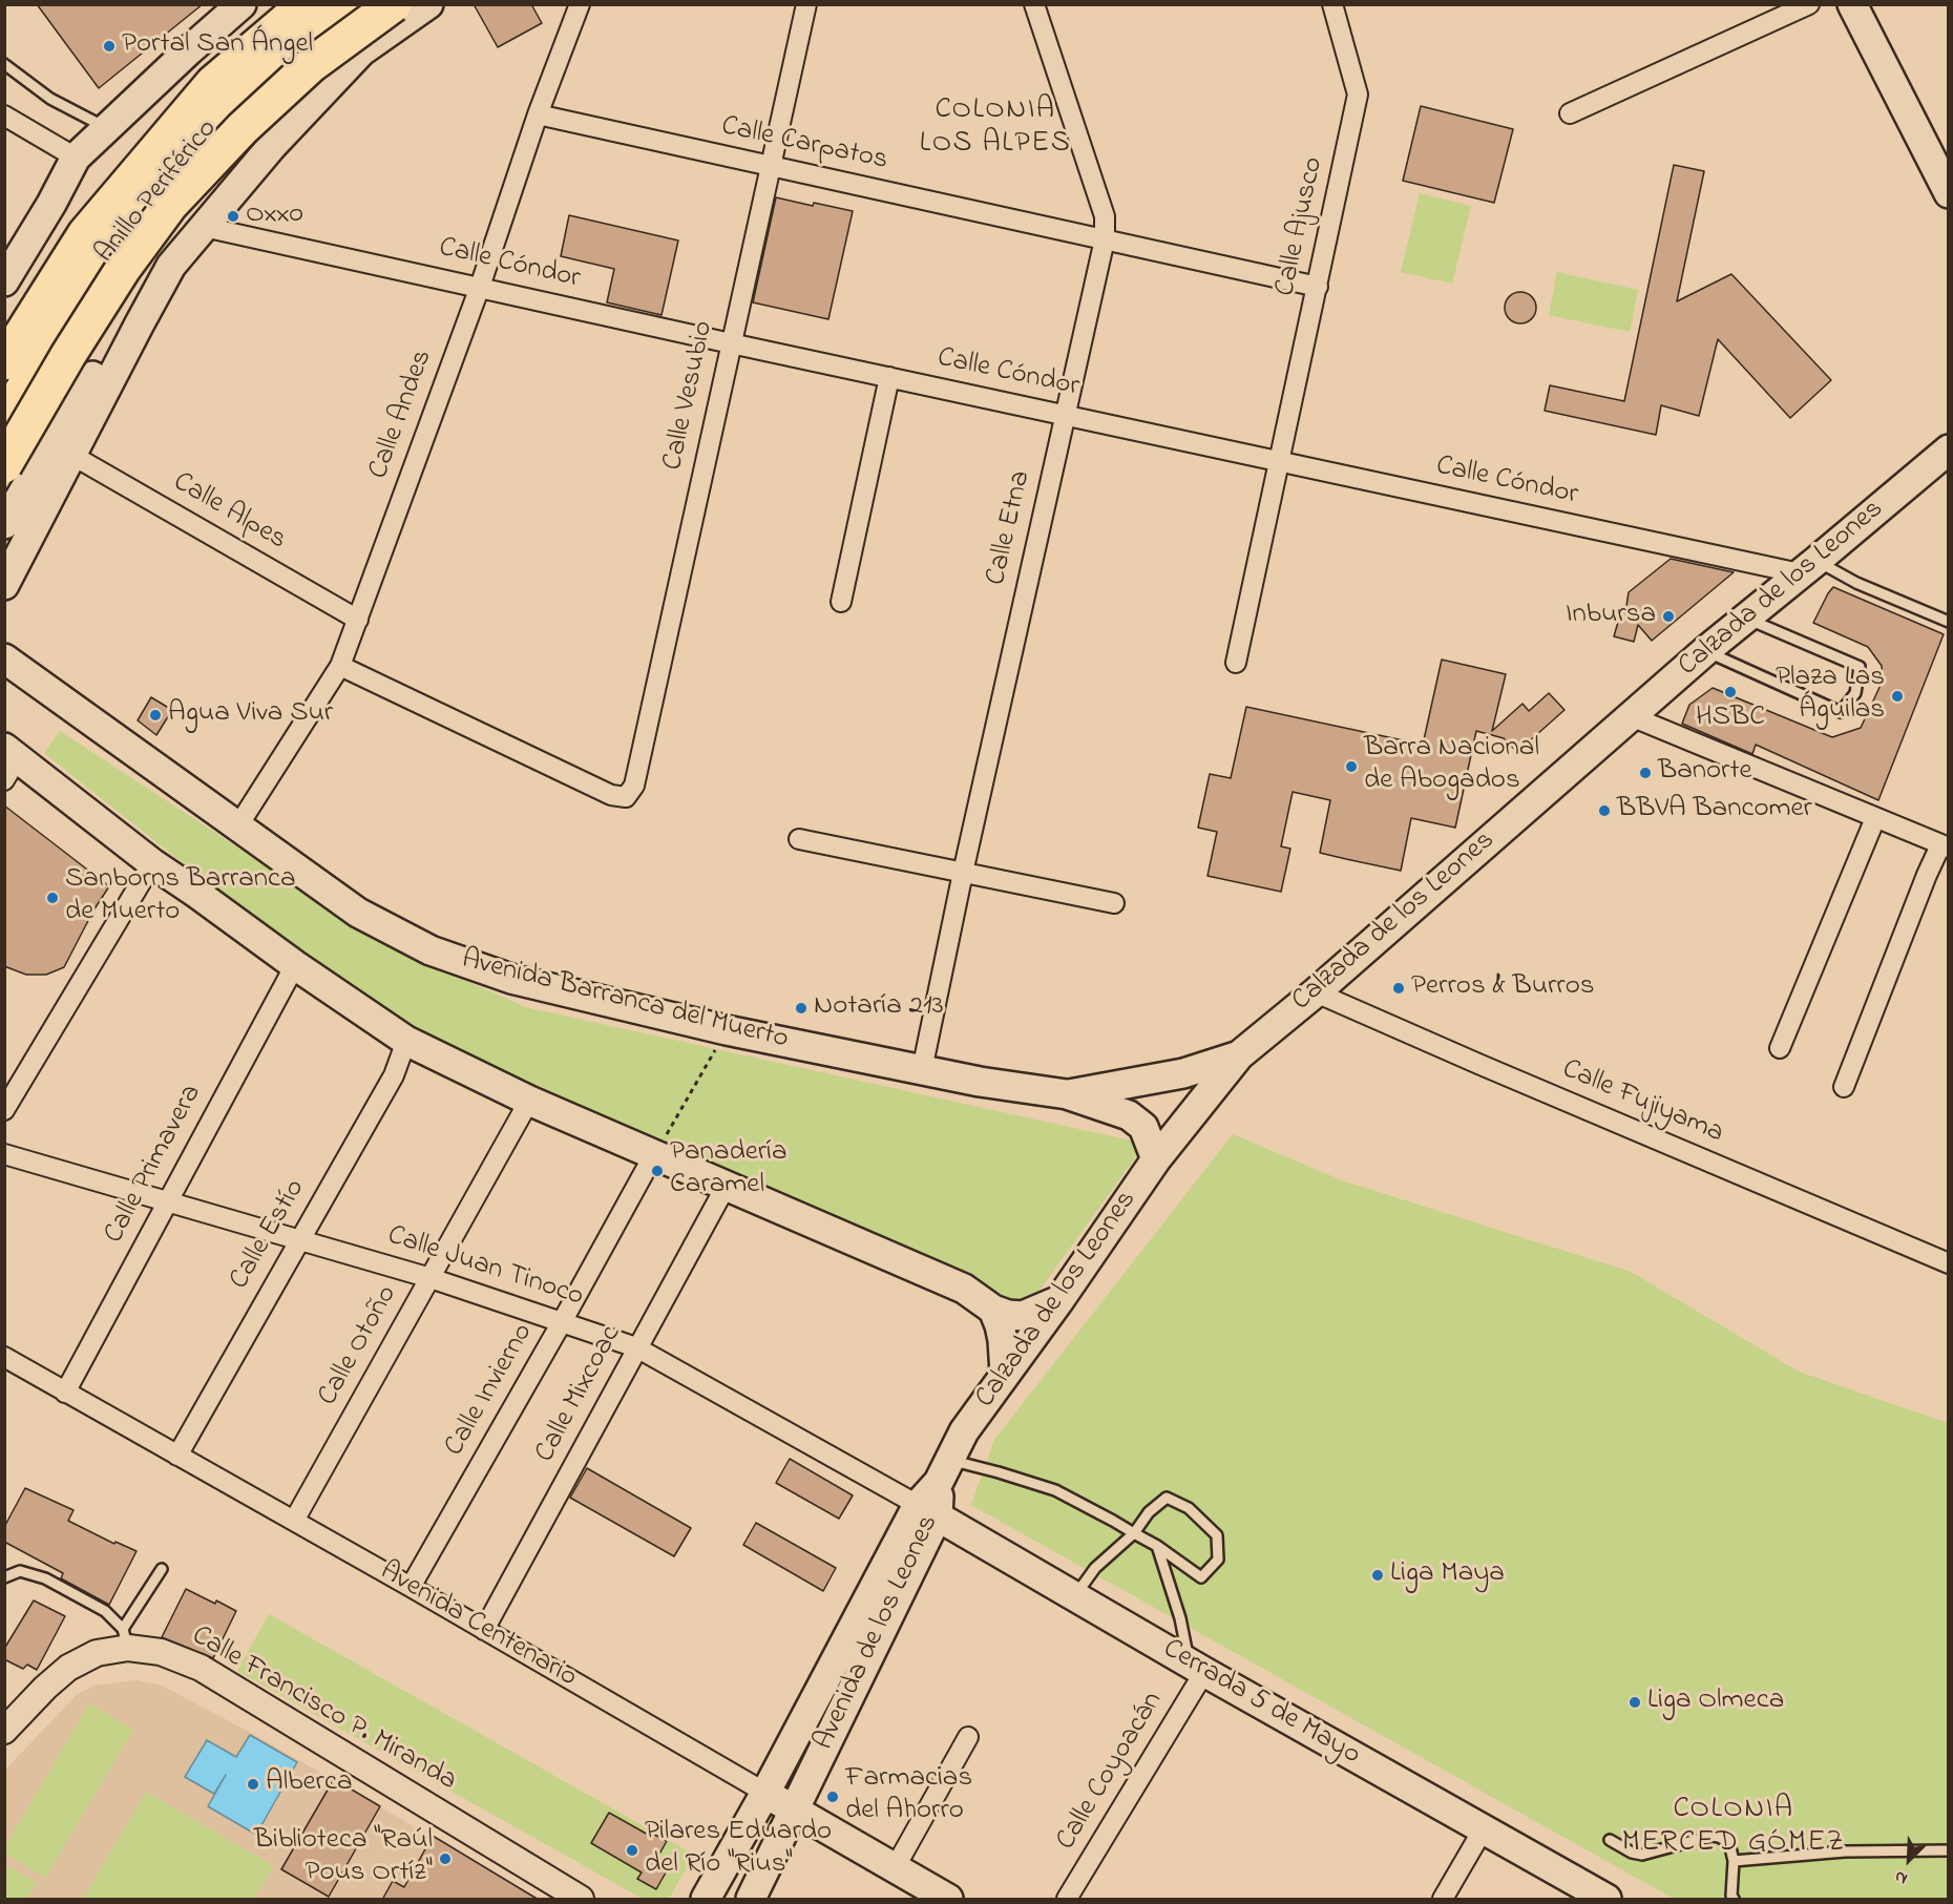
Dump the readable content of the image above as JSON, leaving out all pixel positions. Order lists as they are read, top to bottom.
{
  "streets": {
    "highway": ["Anillo Periférico"],
    "main road": [
      "Calzada de los Leones",
      "Avenida Barranca del Muerto",
      "Avenida Centenario",
      "Avenida de los Leones",
      "Cerrada 5 de Mayo"
    ],
    "street": [
      "Calle Carpatos",
      "Calle Ajusco",
      "Calle Cóndor",
      "Calle Vesubio",
      "Calle Andes",
      "Calle Alpes",
      "Calle Etna",
      "Calle Fujiyama",
      "Calle Primavera",
      "Calle Estío",
      "Calle Juan Tinoco",
      "Calle Otoño",
      "Calle Invierno",
      "Calle Mixcoac",
      "Calle Francisco P. Miranda",
      "Calle Coyoacán"
    ]
  },
  "crossings": [
    ["Calle Carpatos", "Calle Ajusco"],
    ["Calle Carpatos", "Calle Vesubio"],
    ["Calle Carpatos", "Calle Andes"],
    ["Calle Carpatos", "Calle Etna"],
    ["Calle Ajusco", "Calle Cóndor"],
    ["Calle Cóndor", "Calle Vesubio"],
    ["Calle Cóndor", "Calle Andes"],
    ["Calle Cóndor", "Calle Etna"],
    ["Calle Cóndor", "Calzada de los Leones"],
    ["Calle Vesubio", "Calle Andes"],
    ["Calle Andes", "Calle Alpes"],
    ["Calle Andes", "Avenida Barranca del Muerto"],
    ["Calle Etna", "Avenida Barranca del Muerto"],
    ["Calzada de los Leones", "Avenida Barranca del Muerto"],
    ["Calzada de los Leones", "Calle Fujiyama"],
    ["Calzada de los Leones", "Avenida de los Leones"],
    ["Calle Primavera", "Calle Juan Tinoco"],
    ["Calle Primavera", "Avenida Centenario"],
    ["Calle Estío", "Calle Juan Tinoco"],
    ["Calle Estío", "Avenida Centenario"],
    ["Calle Juan Tinoco", "Calle Otoño"],
    ["Calle Juan Tinoco", "Calle Invierno"],
    ["Calle Juan Tinoco", "Calle Mixcoac"],
    ["Calle Juan Tinoco", "Avenida de los Leones"],
    ["Calle Juan Tinoco", "Cerrada 5 de Mayo"],
    ["Calle Otoño", "Avenida Centenario"],
    ["Calle Invierno", "Avenida Centenario"],
    ["Calle Mixcoac", "Avenida Centenario"],
    ["Avenida Centenario", "Avenida de los Leones"],
    ["Avenida de los Leones", "Cerrada 5 de Mayo"],
    ["Cerrada 5 de Mayo", "Calle Coyoacán"]
  ],
  "districts": ["COLONIA LOS ALPES", "COLONIA MERCED GÓMEZ"],
  "places": [
    "Portal San Ángel",
    "Oxxo",
    "Inbursa",
    "HSBC",
    "Plaza Las Águilas",
    "Agua Viva Sur",
    "Barra Nacional de Abogados",
    "Banorte",
    "BBVA Bancomer",
    "Sanborns Barranca de Muerto",
    "Perros & Burros",
    "Notaría 213",
    "Panadería Caramel",
    "Liga Maya",
    "Liga Olmeca",
    "Alberca",
    "Farmacias del Ahorro",
    "Pilares Eduardo del Río \"Rius\"",
    "Biblioteca \"Raúl Pous Ortíz\""
  ],
  "north": "bottom left"
}
